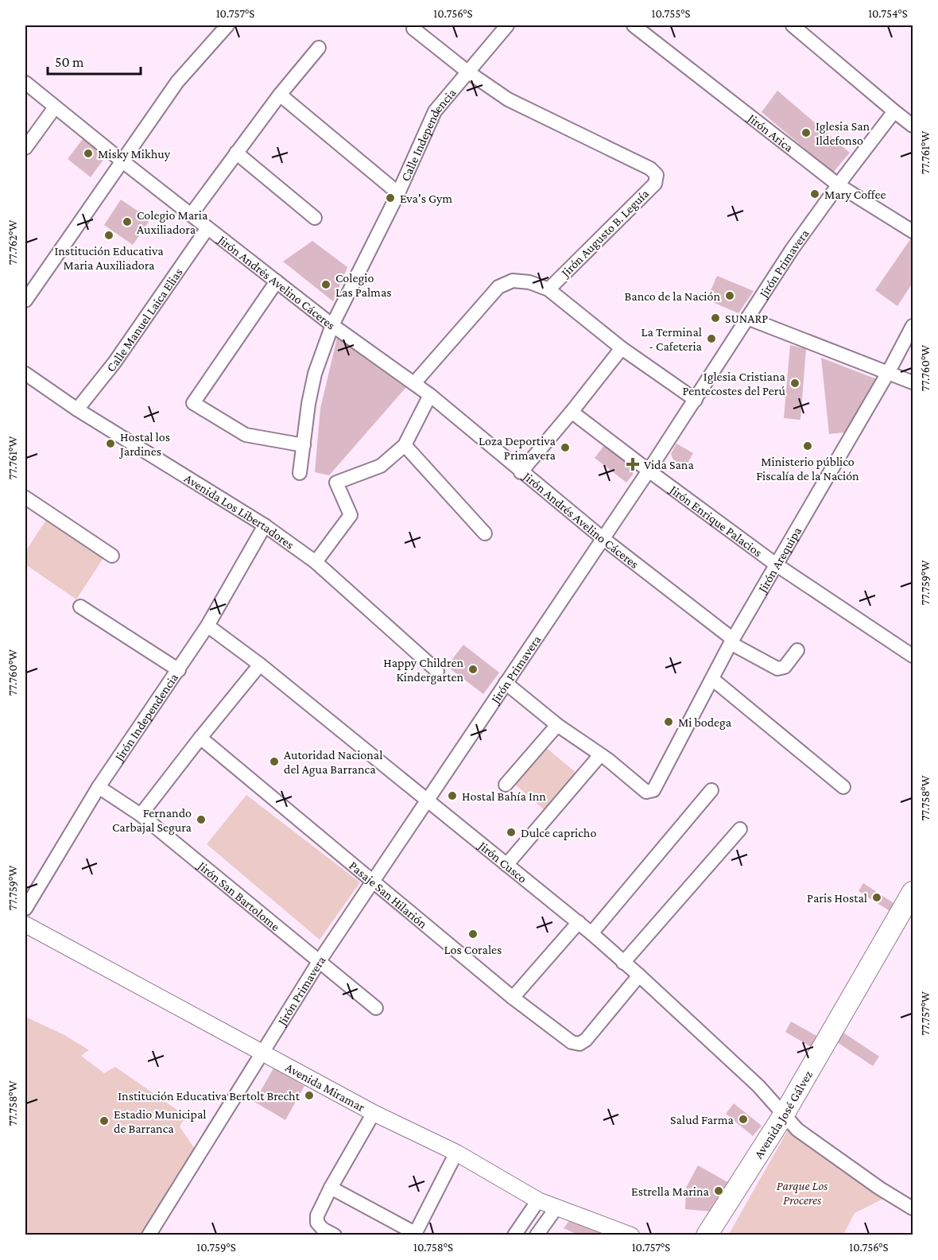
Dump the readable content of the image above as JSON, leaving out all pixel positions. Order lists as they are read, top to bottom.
{
  "streets": {
    "main road": ["Avenida José Gálvez"],
    "street": [
      "Jirón Arica",
      "Calle Independencia",
      "Jirón Augusto B. Leguía",
      "Jirón Primavera",
      "Jirón Andrés Avelino Cáceres",
      "Calle Manuel Laica Elias",
      "Avenida Los Libertadores",
      "Jirón Enrique Palacios",
      "Jirón Arequipa",
      "Jirón Independencia",
      "Jirón Cusco",
      "Pasaje San Hilarión",
      "Jirón San Bartolome",
      "Avenida Miramar"
    ]
  },
  "crossings": [
    ["Jirón Arica", "Jirón Primavera"],
    ["Calle Independencia", "Jirón Augusto B. Leguía"],
    ["Calle Independencia", "Jirón Andrés Avelino Cáceres"],
    ["Jirón Primavera", "Jirón Andrés Avelino Cáceres"],
    ["Jirón Primavera", "Jirón Enrique Palacios"],
    ["Jirón Primavera", "Jirón Cusco"],
    ["Jirón Primavera", "Pasaje San Hilarión"],
    ["Jirón Primavera", "Jirón San Bartolome"],
    ["Jirón Primavera", "Avenida Miramar"],
    ["Jirón Andrés Avelino Cáceres", "Calle Manuel Laica Elias"],
    ["Jirón Andrés Avelino Cáceres", "Jirón Arequipa"],
    ["Calle Manuel Laica Elias", "Avenida Los Libertadores"],
    ["Avenida Los Libertadores", "Jirón Independencia"],
    ["Jirón Enrique Palacios", "Jirón Arequipa"],
    ["Jirón Independencia", "Jirón Cusco"],
    ["Jirón Independencia", "Jirón San Bartolome"],
    ["Jirón Cusco", "Pasaje San Hilarión"],
    ["Jirón Cusco", "Avenida José Gálvez"]
  ],
  "parks": ["Parque Los Proceres"],
  "places": {
    "other": [
      "Iglesia San Ildefonso",
      "Misky Mikhuy",
      "Mary Coffee",
      "Eva's Gym",
      "Colegio Maria Auxiliadora",
      "Institución Educativa Maria Auxiliadora",
      "Colegio Las Palmas",
      "Banco de la Nación",
      "SUNARP",
      "La Terminal - Cafeteria",
      "Iglesia Cristiana Pentecostes del Perú",
      "Hostal los Jardines",
      "Ministerio público Fiscalía de la Nación",
      "Loza Deportiva Primavera",
      "Happy Children Kindergarten",
      "Mi bodega",
      "Autoridad Nacional del Agua Barranca",
      "Hostal Bahía Inn",
      "Fernando Carbajal Segura",
      "Dulce capricho",
      "Paris Hostal",
      "Los Corales",
      "Institución Educativa Bertolt Brecht",
      "Salud Farma",
      "Estadio Municipal de Barranca",
      "Estrella Marina"
    ],
    "health": ["Vida Sana"]
  },
  "scale_bar": "50 m",
  "coordinates": [
    "10.757°S",
    "10.756°S",
    "10.755°S",
    "10.754°S",
    "77.761°W",
    "77.762°W",
    "77.760°W",
    "77.759°W",
    "77.758°W",
    "77.757°W",
    "10.759°S",
    "10.758°S"
  ]
}
